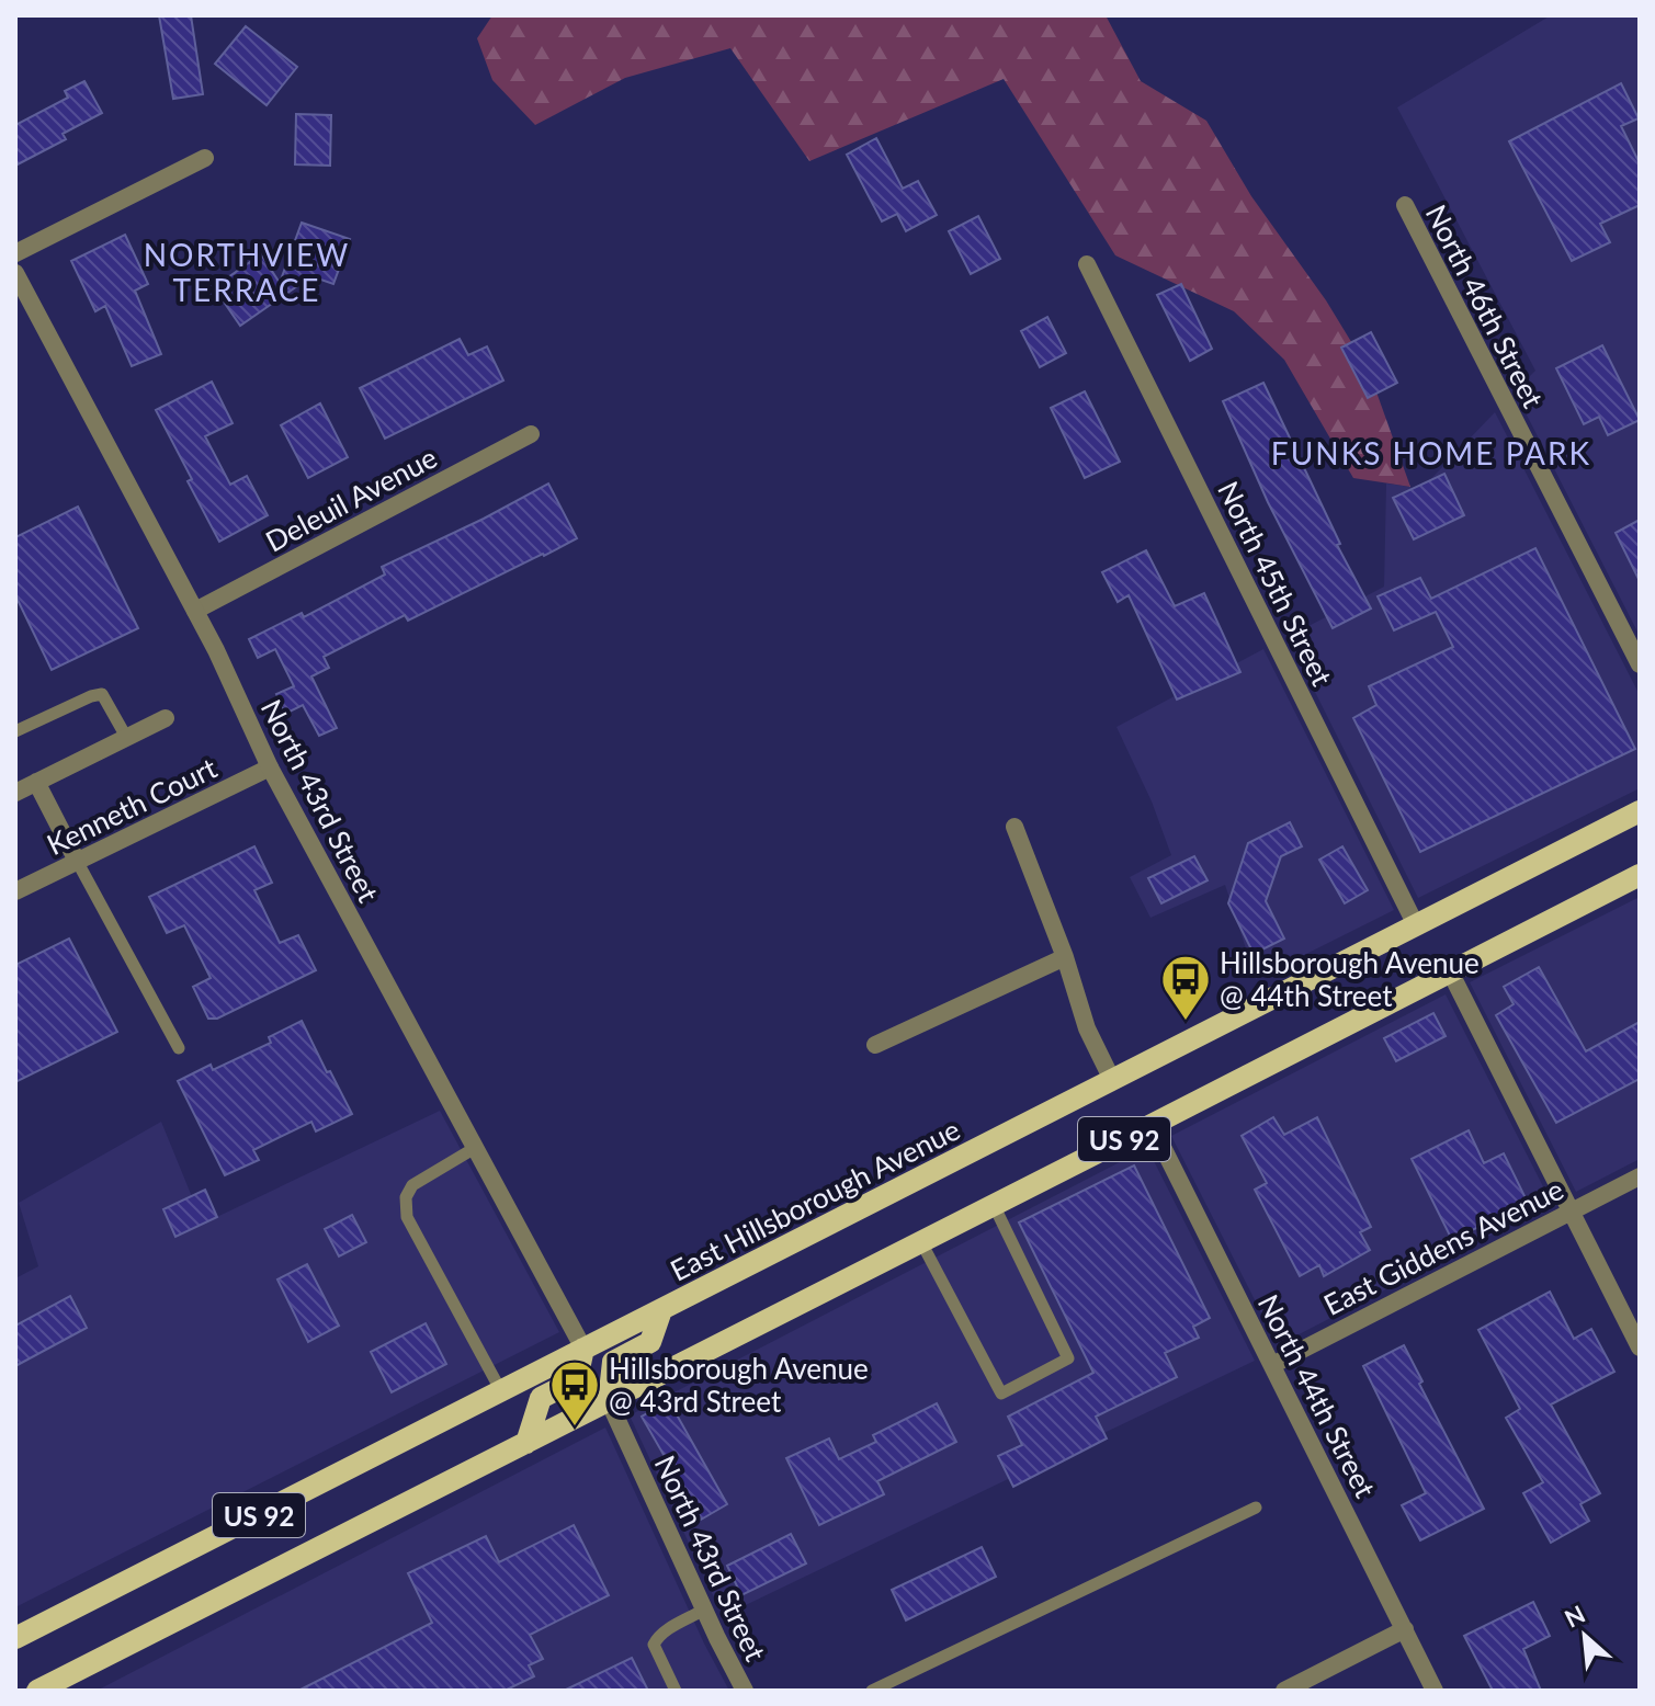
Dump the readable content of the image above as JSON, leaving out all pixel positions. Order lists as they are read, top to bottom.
{
  "streets": {
    "main road": ["US 92", "East Hillsborough Avenue"],
    "street": [
      "North 46th Street",
      "Deleuil Avenue",
      "North 45th Street",
      "North 43rd Street",
      "Kenneth Court",
      "East Giddens Avenue",
      "North 44th Street"
    ]
  },
  "crossings": [
    ["Deleuil Avenue", "North 43rd Street"],
    ["North 45th Street", "East Hillsborough Avenue"],
    ["North 43rd Street", "Kenneth Court"],
    ["North 43rd Street", "US 92"],
    ["North 43rd Street", "East Hillsborough Avenue"],
    ["US 92", "North 44th Street"],
    ["East Giddens Avenue", "North 44th Street"]
  ],
  "districts": ["NORTHVIEW TERRACE", "FUNKS HOME PARK"],
  "places": {
    "bus stop": ["Hillsborough Avenue @ 44th Street", "Hillsborough Avenue @ 43rd Street"]
  },
  "north": "top left"
}
